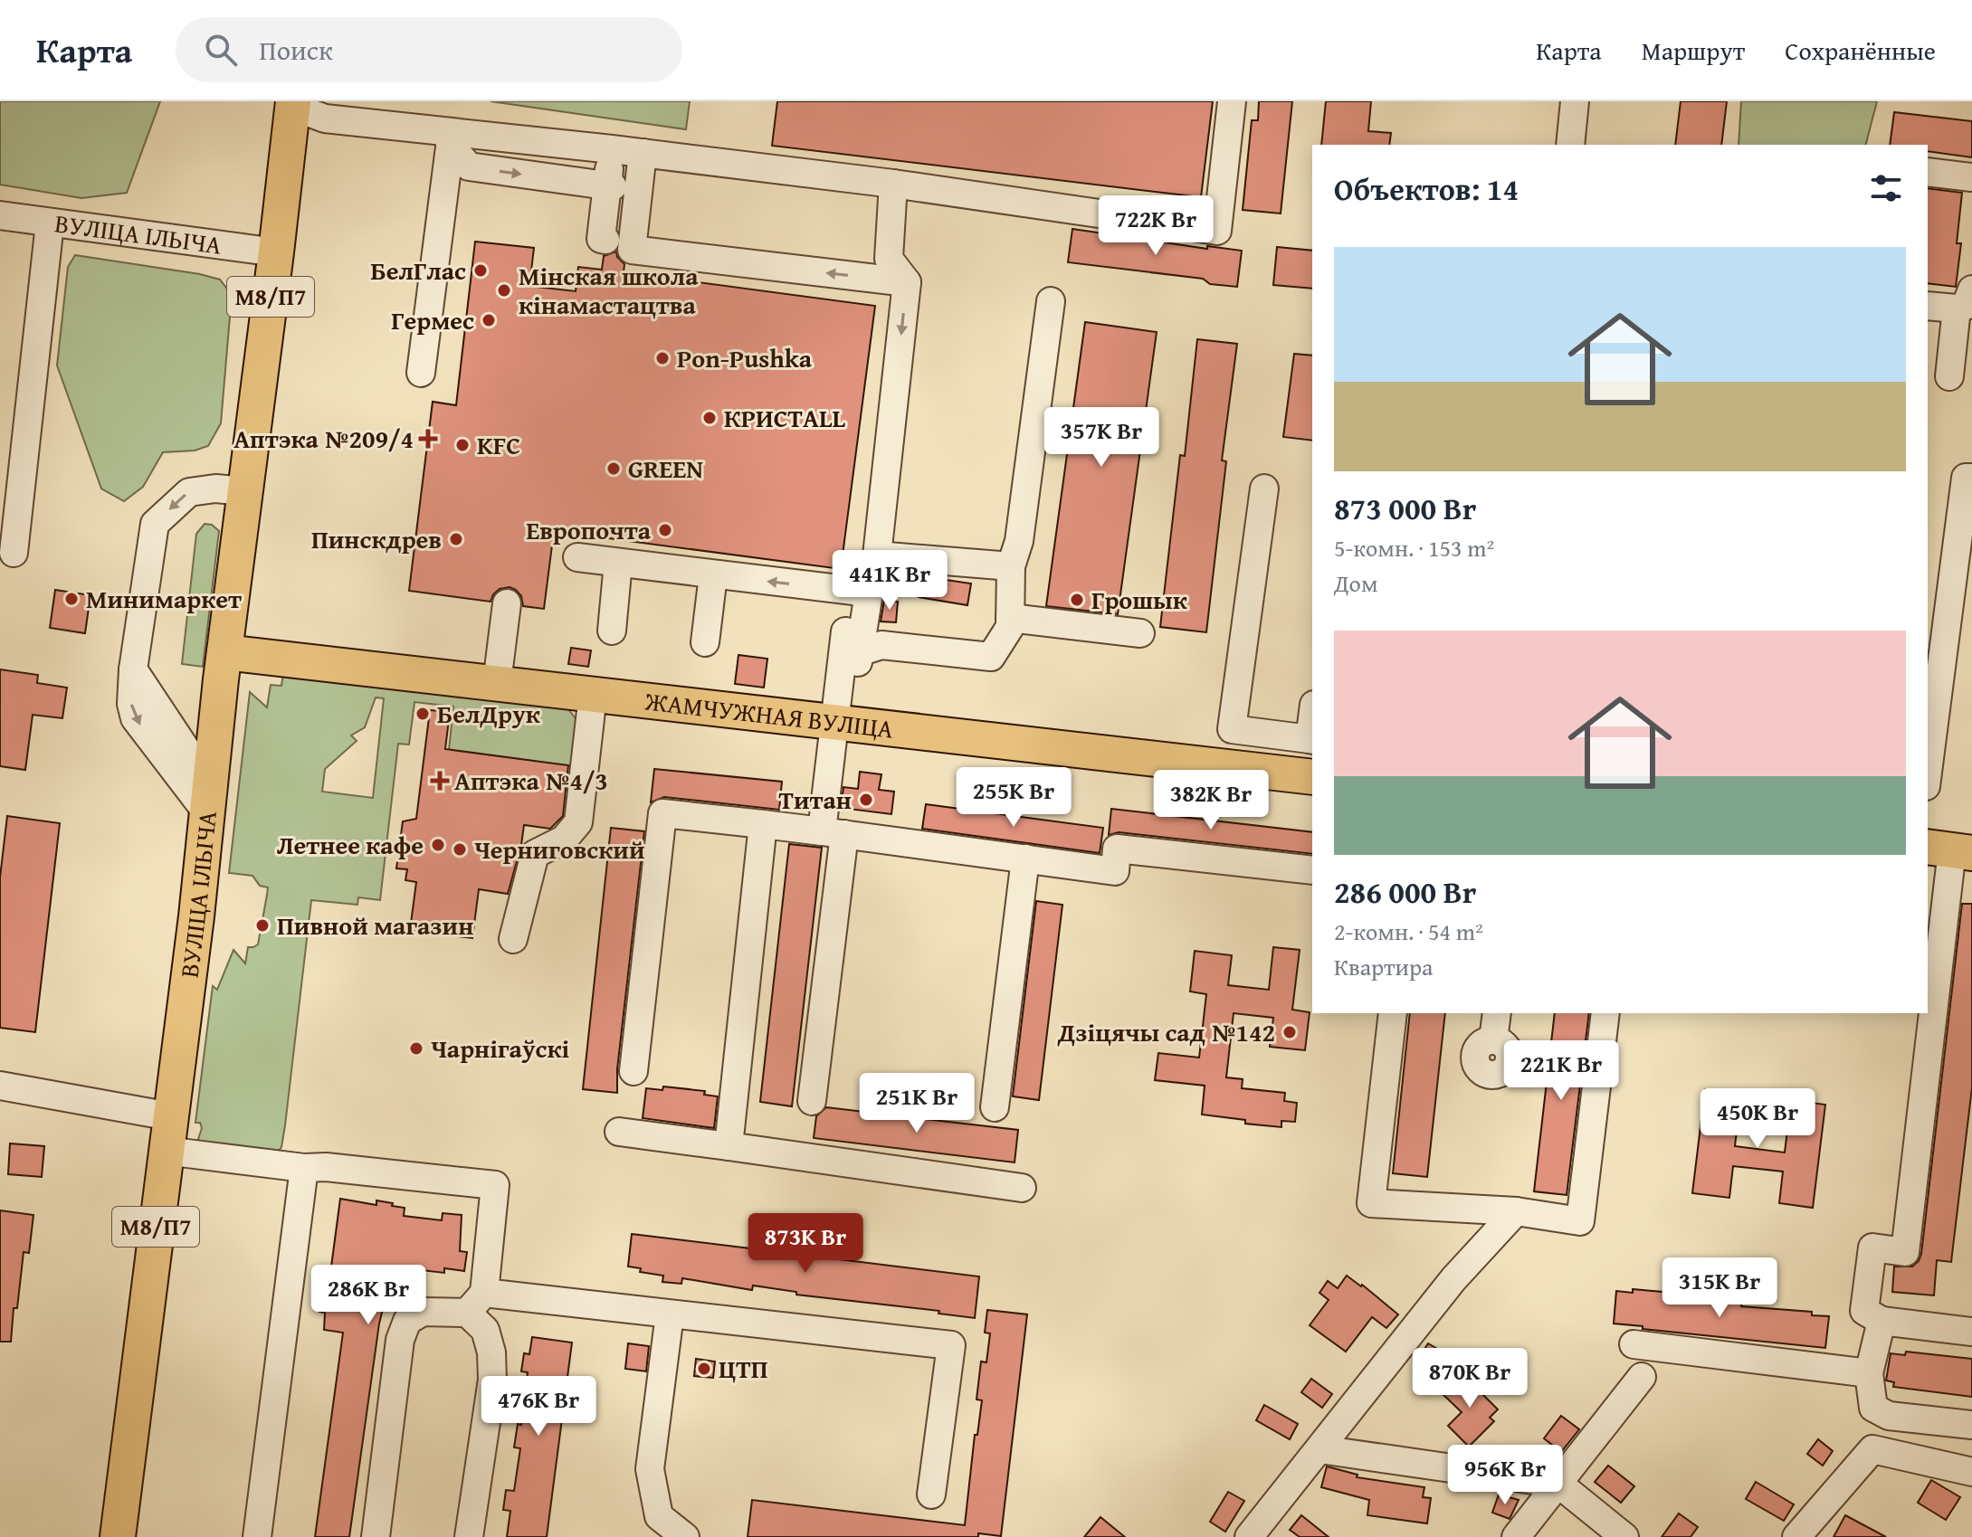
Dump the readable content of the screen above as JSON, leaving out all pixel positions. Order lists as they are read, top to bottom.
{
  "streets": {
    "main road": ["ВУЛІЦА ІЛЬІЧА", "М8/П7", "ЖАМЧУЖНАЯ ВУЛІЦА"]
  },
  "crossings": [
    ["ВУЛІЦА ІЛЬІЧА", "ЖАМЧУЖНАЯ ВУЛІЦА"]
  ],
  "places": {
    "other": [
      "БелГлас",
      "Мінская школа кінамастацтва",
      "Гермес",
      "Pon-Pushka",
      "КРИСТАLL",
      "KFC",
      "GREEN",
      "Европочта",
      "Пинскдрев",
      "Минимаркет",
      "Грошык",
      "БелДрук",
      "Титан",
      "Летнее кафе",
      "Черниговский",
      "Пивной магазин",
      "Дзіцячы сад №142",
      "Чарнігаўскі",
      "ЦТП"
    ],
    "health": ["Аптэка №209/4", "Аптэка №4/3"]
  },
  "page": {
    "header": "Карта",
    "search": "Поиск",
    "nav": ["Карта", "Маршрут", "Сохранённые"],
    "heading": "Объектов: 14",
    "price": [
      "722K Br",
      "357K Br",
      "441K Br",
      "255K Br",
      "382K Br",
      "221K Br",
      "251K Br",
      "450K Br",
      "873K Br",
      "315K Br",
      "286K Br",
      "870K Br",
      "476K Br",
      "956K Br"
    ],
    "list": [
      {
        "name": "873 000 Br",
        "note": "5-комн. · 153 m² · Дом"
      },
      {
        "name": "286 000 Br",
        "note": "2-комн. · 54 m² · Квартира"
      }
    ]
  }
}
